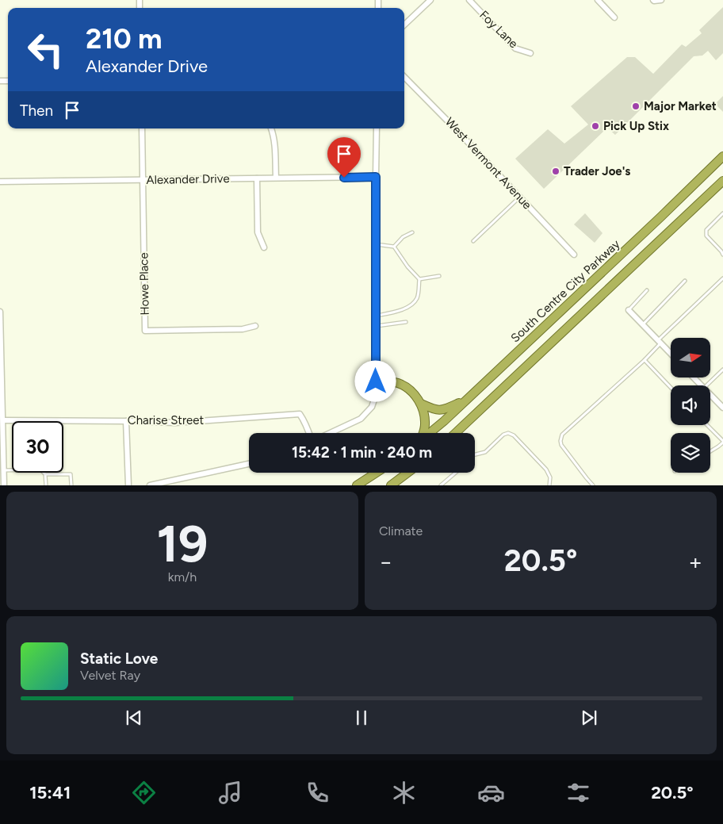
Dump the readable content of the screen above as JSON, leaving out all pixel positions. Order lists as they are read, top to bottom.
{
  "streets": {
    "highway": ["South Centre City Parkway"],
    "street": [
      "Foy Lane",
      "West Vermont Avenue",
      "Alexander Drive",
      "Howe Place",
      "Charise Street"
    ]
  },
  "crossings": [
    ["Alexander Drive", "Howe Place"]
  ],
  "places": ["Major Market", "Pick Up Stix", "Trader Joe's"],
  "north": "right",
  "page": {
    "turn": ["210 m", "Alexander Drive"],
    "then": "Then",
    "limit": "30",
    "trip": "15:42 · 1 min · 240 m",
    "tile": [
      ["19", "km/h"],
      "Climate"
    ],
    "heat": ["−", "20.5°", "+"],
    "song": ["Static Love", "Velvet Ray"],
    "tabs": ["15:41", "20.5°"]
  }
}
